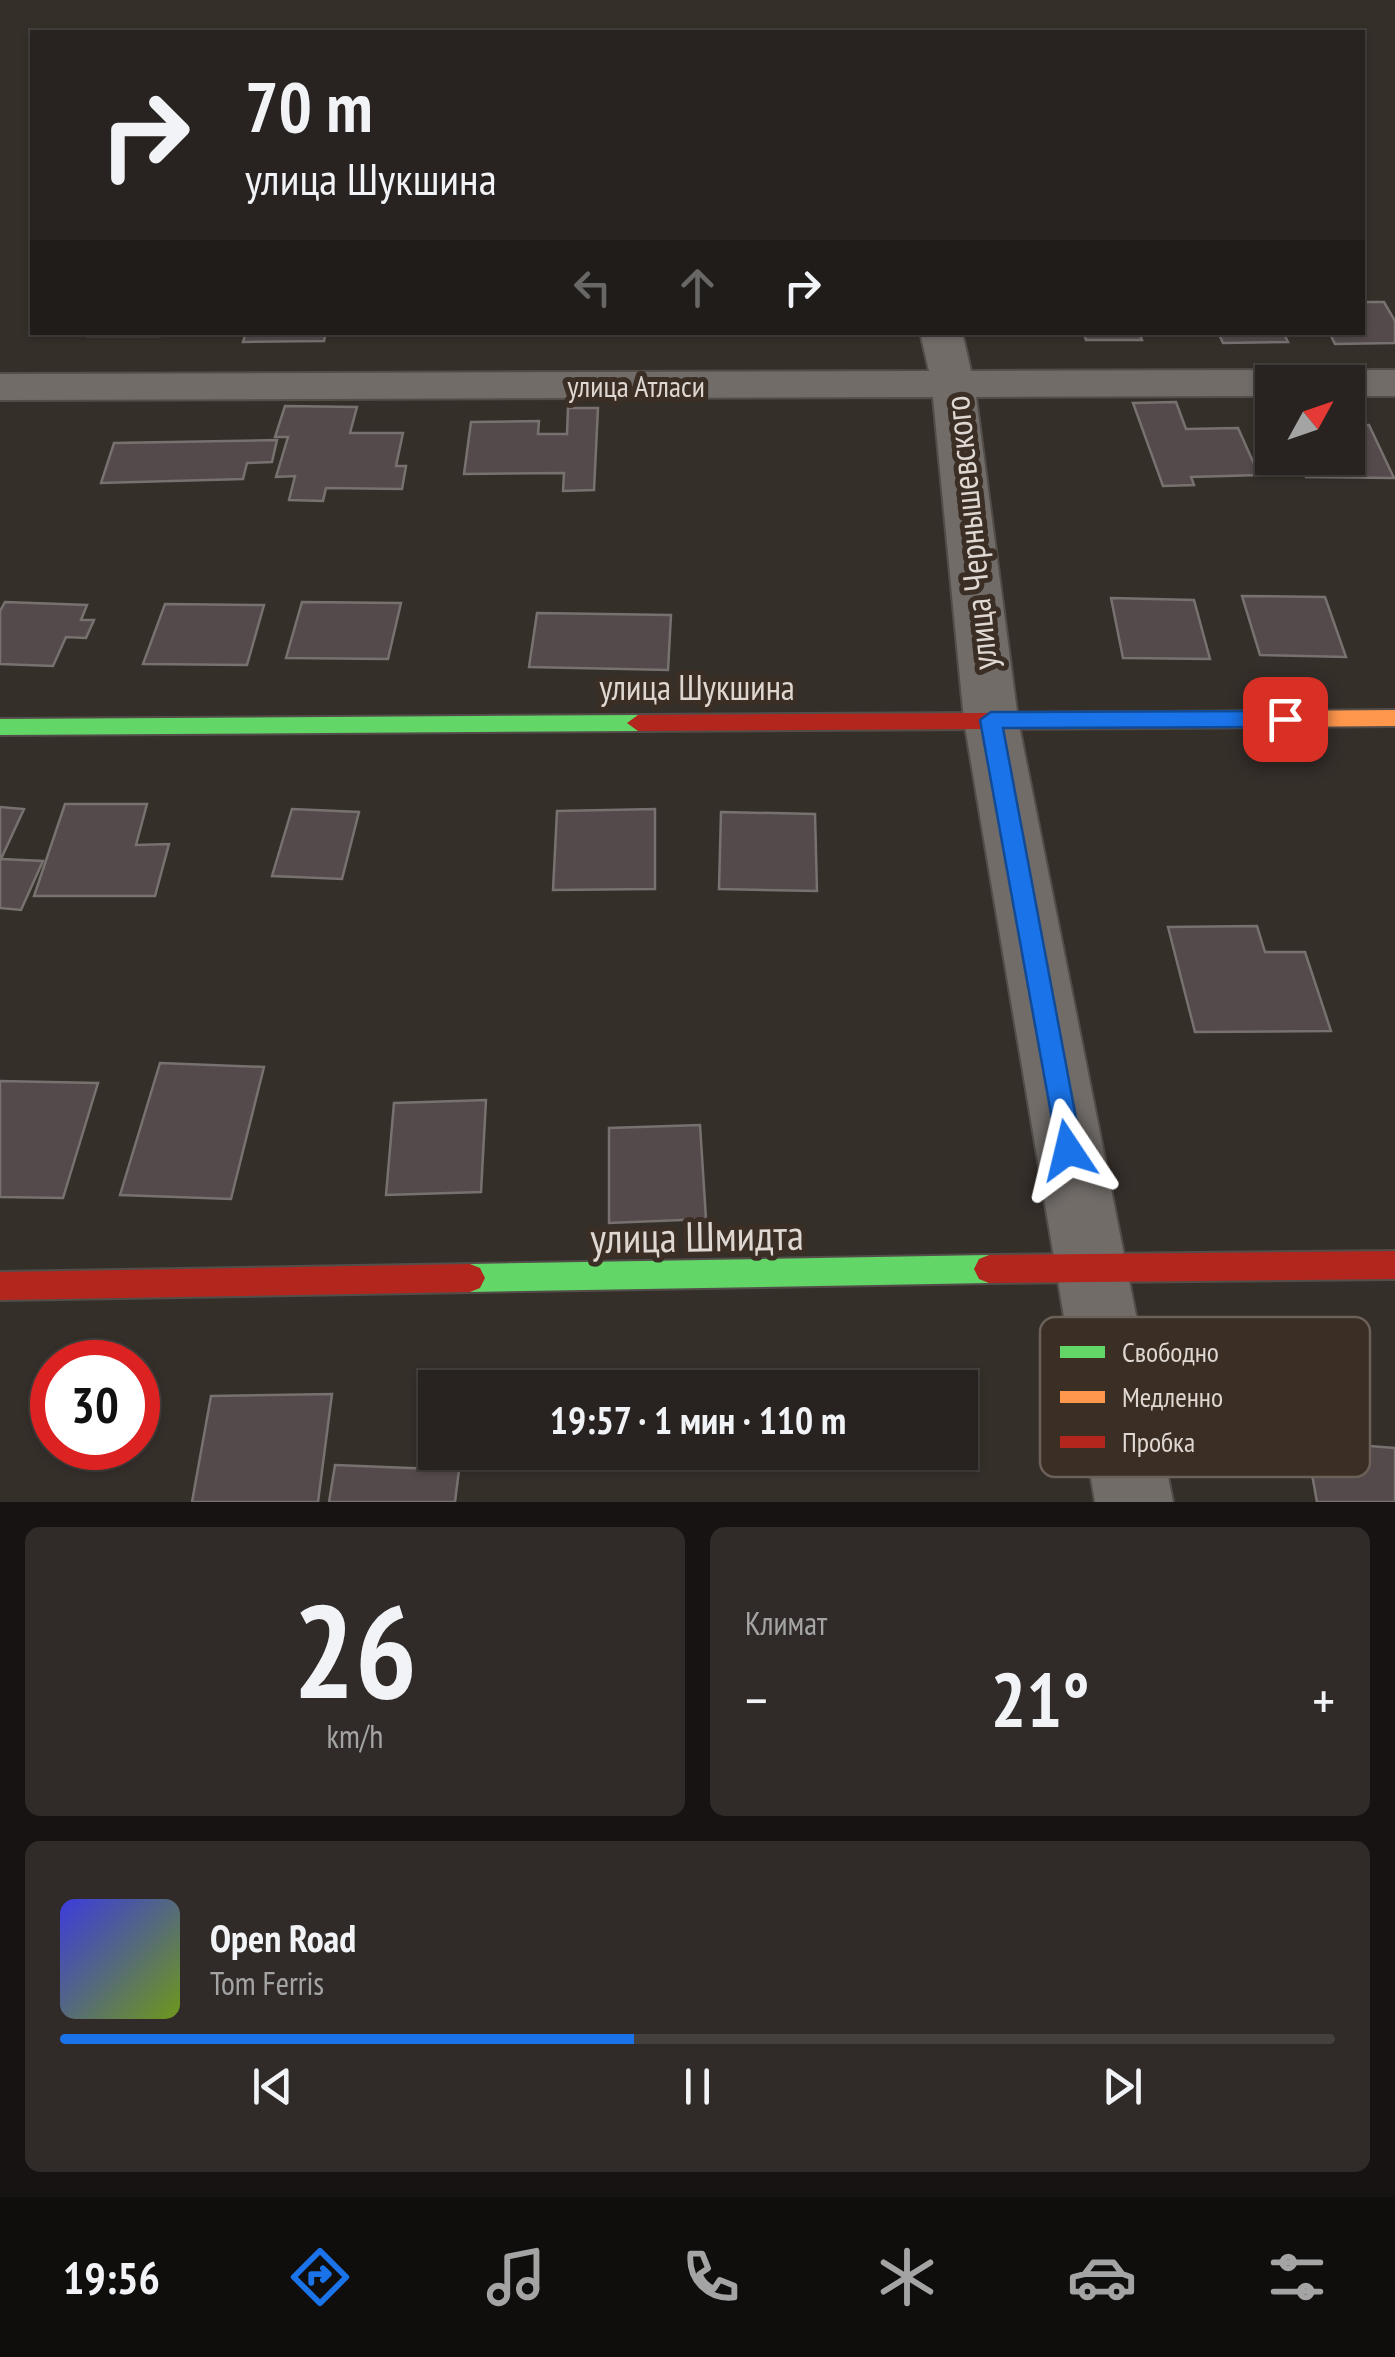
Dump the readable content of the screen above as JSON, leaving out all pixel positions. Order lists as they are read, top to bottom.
{
  "streets": {
    "street": [
      "улица Атласи",
      "улица Чернышевского",
      "улица Шукшина",
      "улица Шмидта"
    ]
  },
  "crossings": [
    ["улица Атласи", "улица Чернышевского"],
    ["улица Чернышевского", "улица Шукшина"],
    ["улица Чернышевского", "улица Шмидта"]
  ],
  "legend": ["Свободно", "Медленно", "Пробка"],
  "north": "top right",
  "page": {
    "turn": ["70 m", "улица Шукшина"],
    "limit": "30",
    "trip": "19:57 · 1 мин · 110 m",
    "tile": [
      ["26", "km/h"],
      "Климат"
    ],
    "heat": ["−", "21°", "+"],
    "song": ["Open Road", "Tom Ferris"],
    "tabs": "19:56"
  }
}
